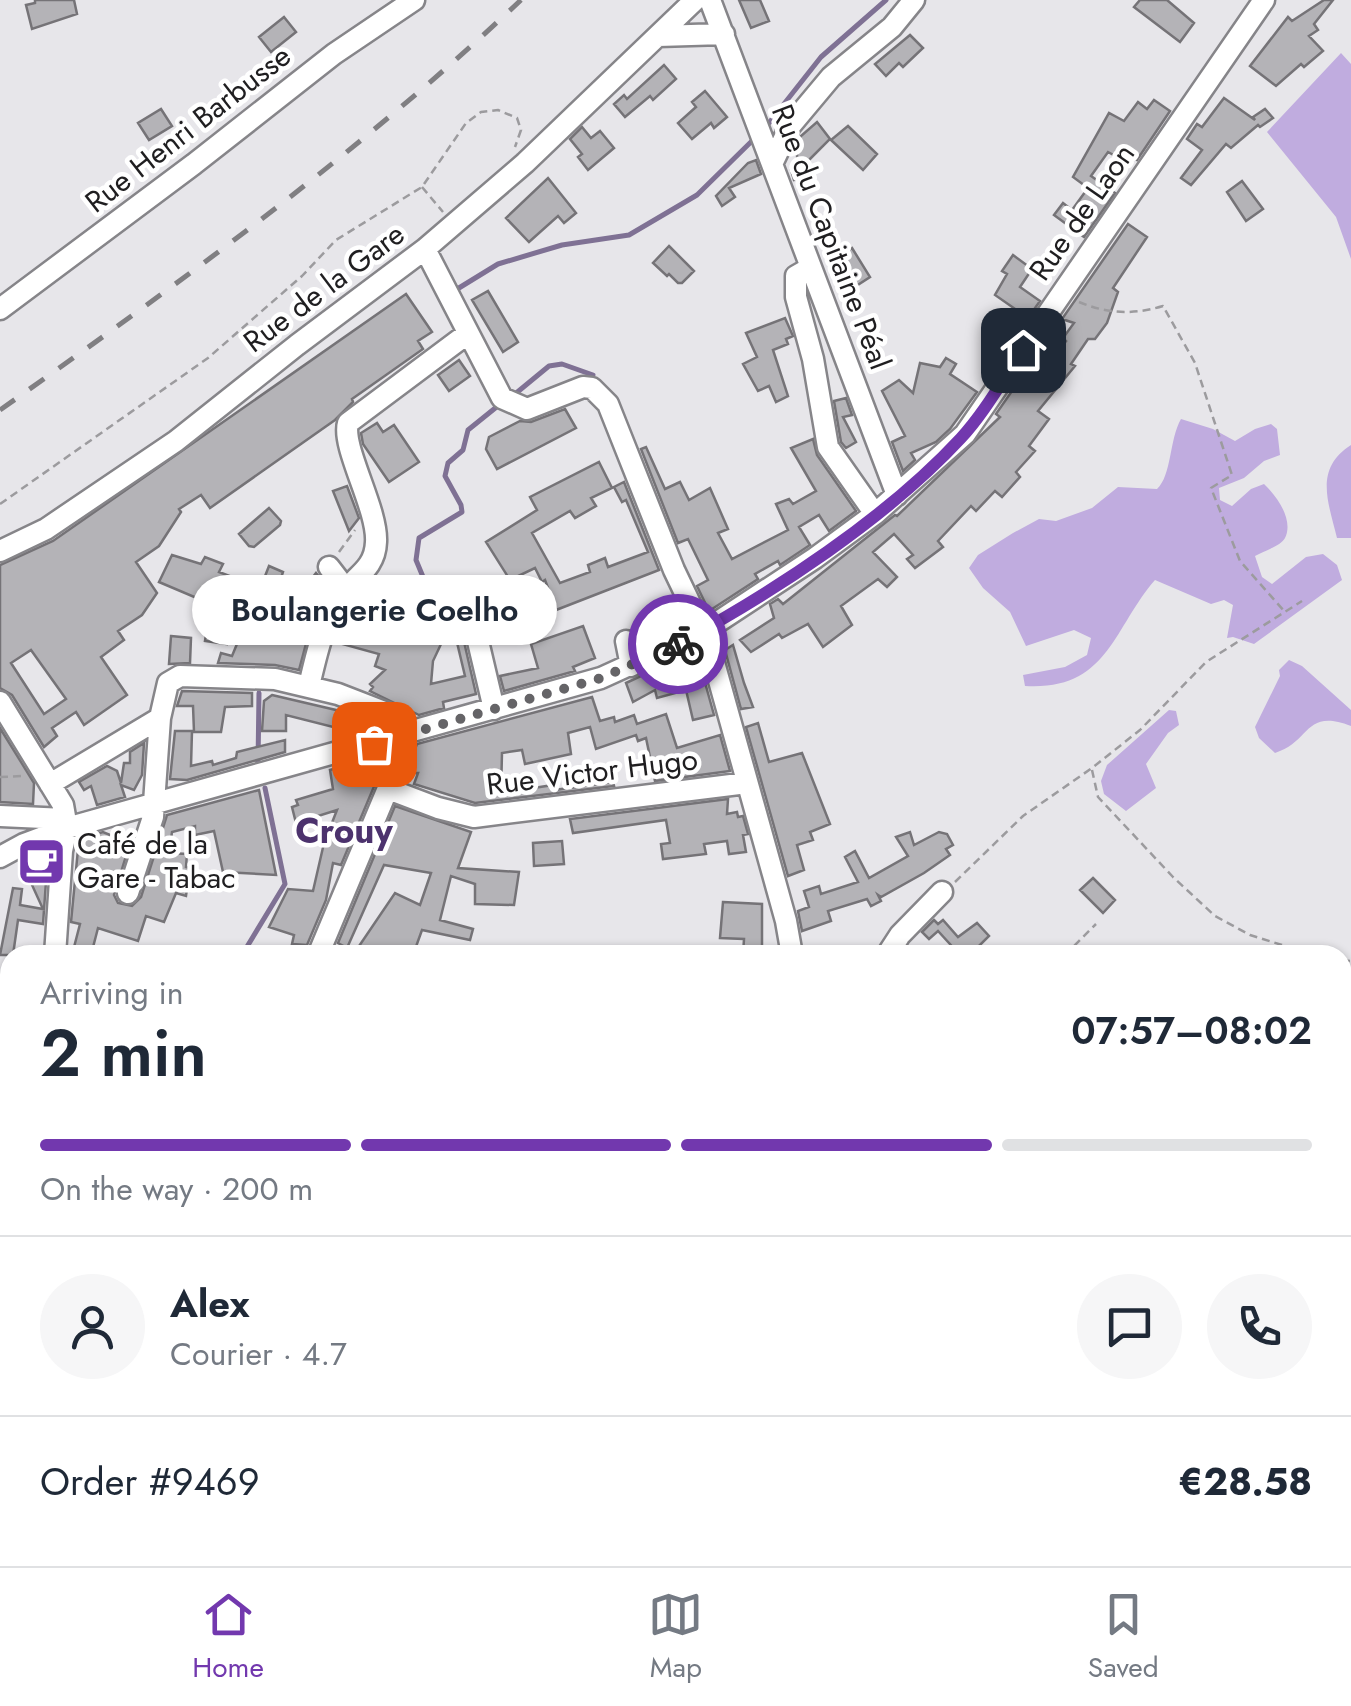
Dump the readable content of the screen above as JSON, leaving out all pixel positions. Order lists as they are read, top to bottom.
{
  "streets": {
    "street": [
      "Rue Henri Barbusse",
      "Rue de Laon",
      "Rue du Capitaine Péal",
      "Rue de la Gare",
      "Rue Victor Hugo"
    ]
  },
  "crossings": [
    ["Rue de Laon", "Rue du Capitaine Péal"]
  ],
  "districts": ["Crouy"],
  "places": {
    "other": ["Boulangerie Coelho"],
    "cafe": ["Café de la Gare - Tabac"]
  },
  "page": {
    "bubble": "Boulangerie Coelho",
    "heading": ["2 min", "Arriving in", "07:57–08:02"],
    "panel": [
      "Alex",
      "Courier · 4.7",
      "Order #9469",
      "€28.58"
    ],
    "bar": "On the way · 200 m",
    "tabs": ["Home", "Map", "Saved"]
  }
}
